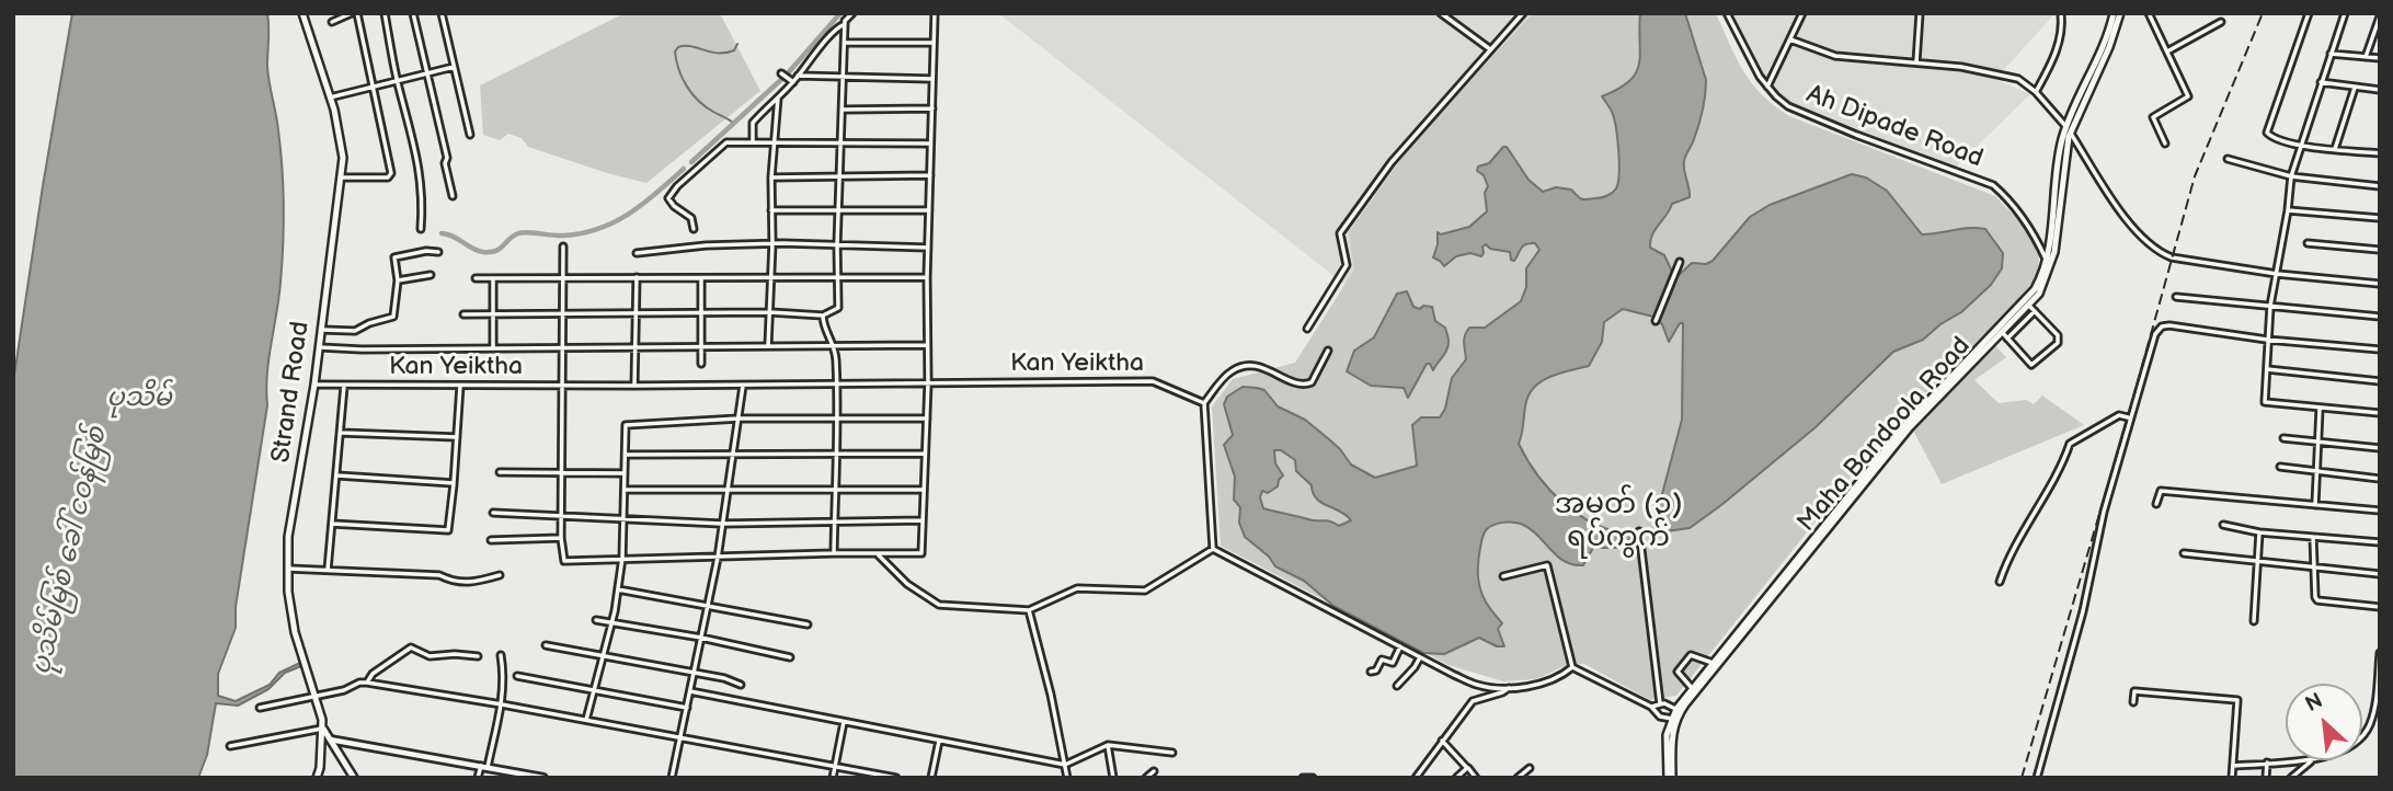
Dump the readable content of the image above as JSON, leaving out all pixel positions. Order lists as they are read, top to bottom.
{
  "streets": {
    "main road": ["Strand Road", "Maha Bandoola Road"],
    "street": ["Ah Dipade Road", "Kan Yeiktha"]
  },
  "crossings": [
    ["Ah Dipade Road", "Maha Bandoola Road"],
    ["Kan Yeiktha", "Strand Road"]
  ],
  "districts": ["အမှတ် (၃) ရပ်ကွက်"],
  "water": ["ပုသိမ်", "ပုသိမ်မြစ် ခေါ် ငဝန်မြစ်"],
  "north": "top left"
}
